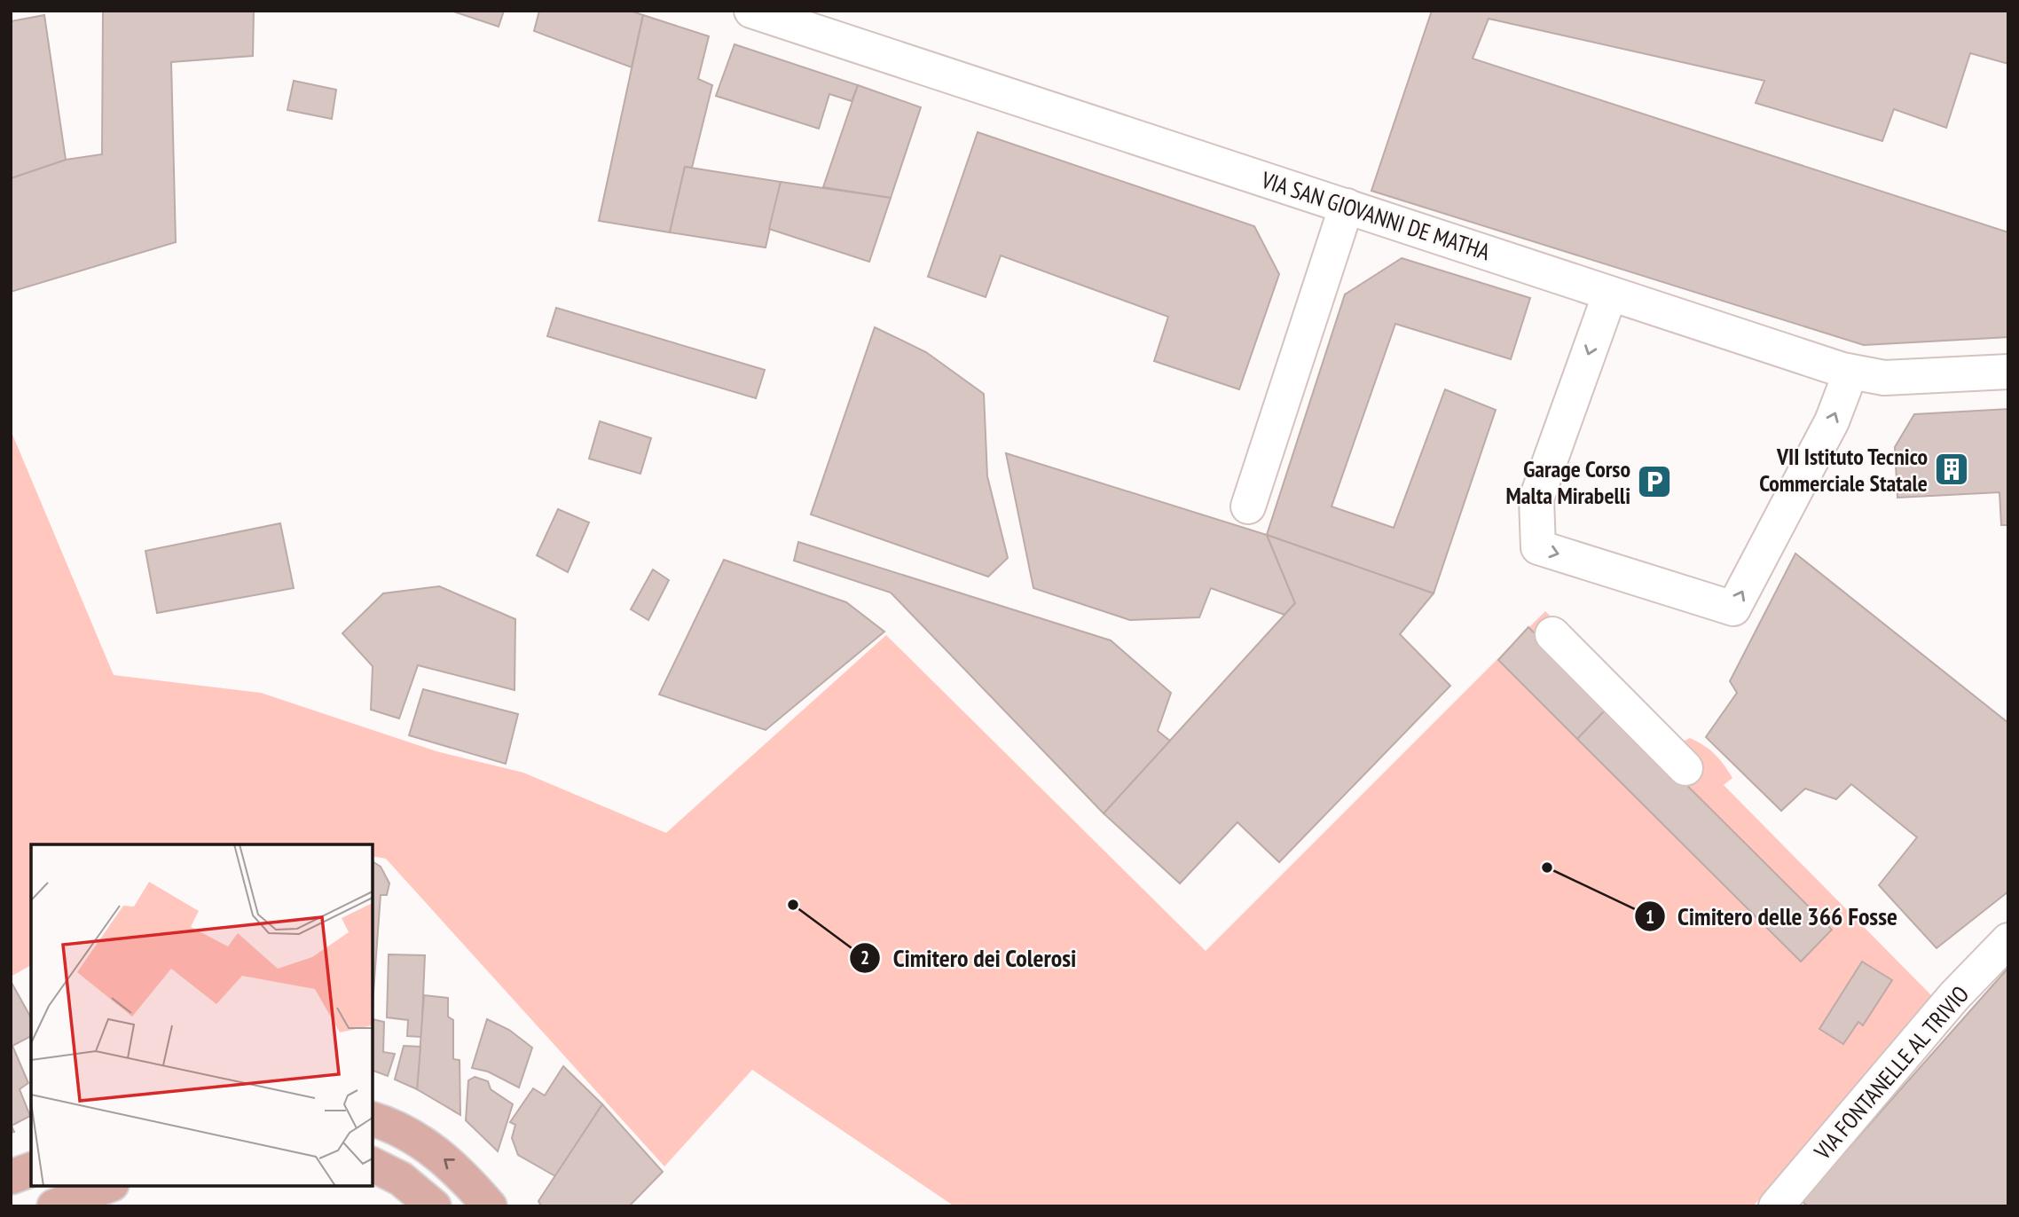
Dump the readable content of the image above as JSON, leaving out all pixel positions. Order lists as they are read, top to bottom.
{
  "streets": {
    "street": ["VIA SAN GIOVANNI DE MATHA", "VIA FONTANELLE AL TRIVIO"]
  },
  "places": {
    "building": ["VII Istituto Tecnico Commerciale Statale"],
    "parking": ["Garage Corso Malta Mirabelli"],
    "other": ["Cimitero delle 366 Fosse", "Cimitero dei Colerosi"]
  }
}
